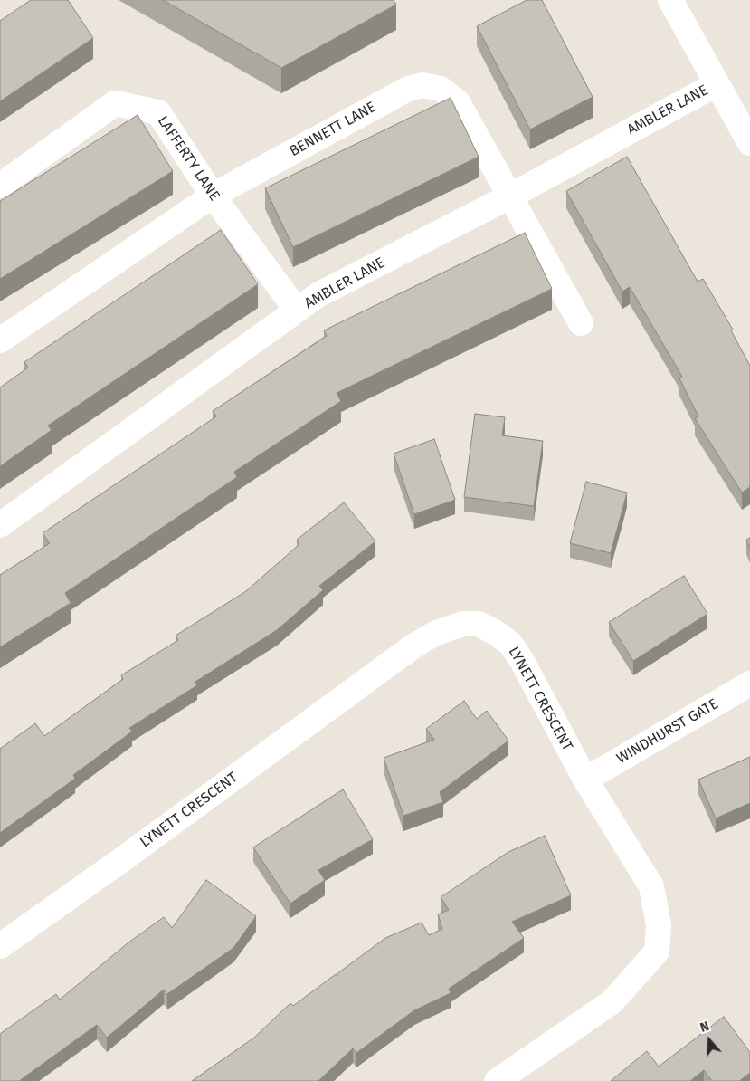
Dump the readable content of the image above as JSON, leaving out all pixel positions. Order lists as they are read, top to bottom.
{
  "streets": {
    "street": [
      "AMBLER LANE",
      "BENNETT LANE",
      "LAFFERTY LANE",
      "LYNETT CRESCENT",
      "WINDHURST GATE"
    ]
  },
  "crossings": [
    ["AMBLER LANE", "BENNETT LANE"],
    ["AMBLER LANE", "LAFFERTY LANE"],
    ["BENNETT LANE", "LAFFERTY LANE"],
    ["LYNETT CRESCENT", "WINDHURST GATE"]
  ],
  "north": "top"
}
